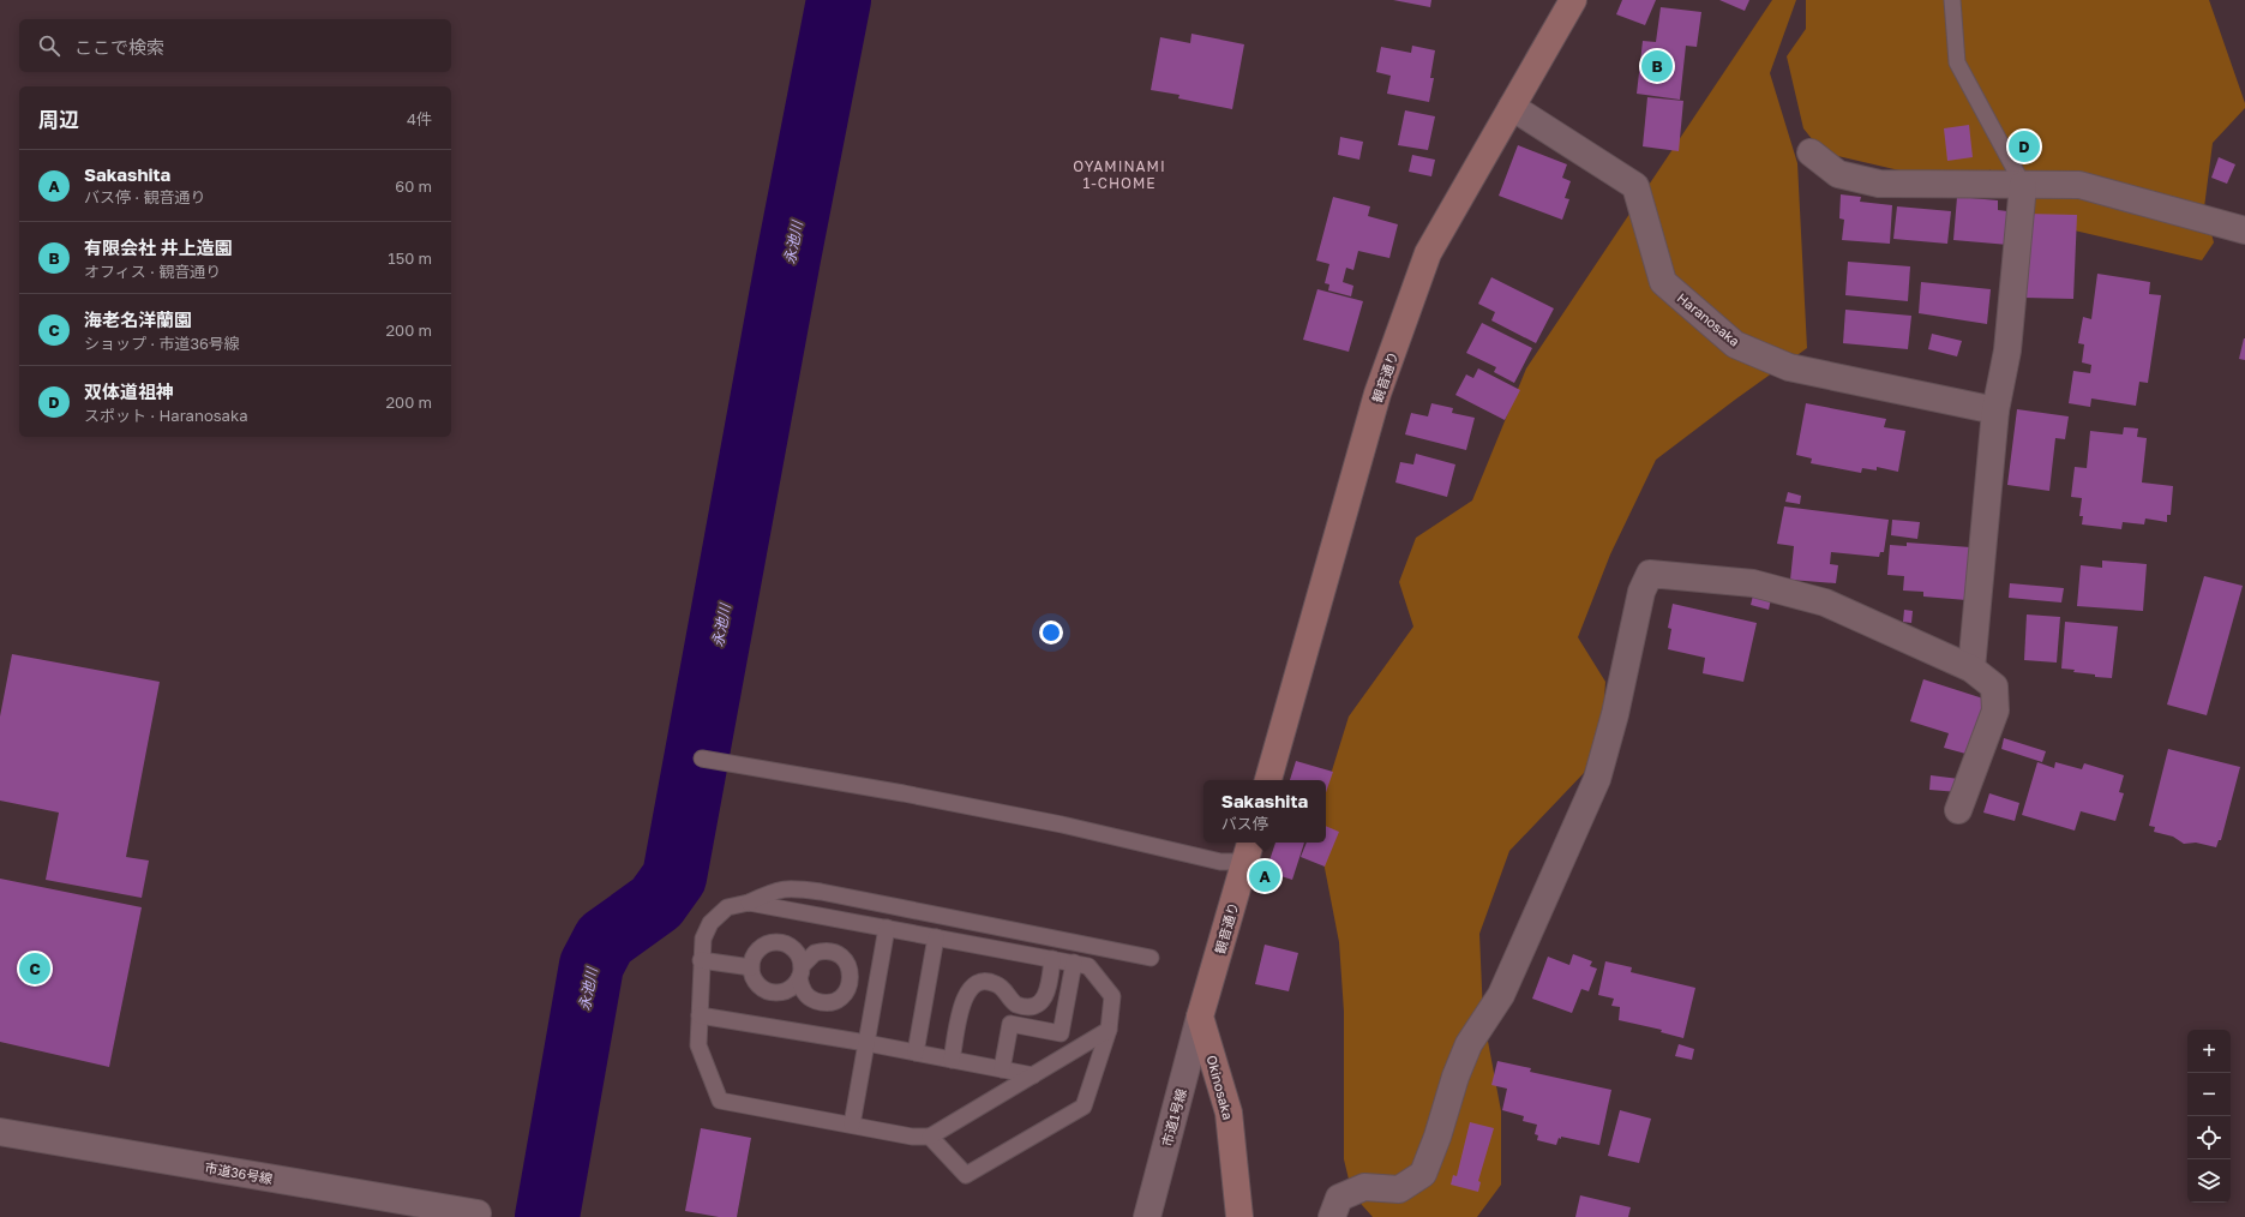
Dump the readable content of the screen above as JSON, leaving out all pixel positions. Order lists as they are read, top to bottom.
{
  "streets": {
    "main road": ["観音通り", "Okinosaka"],
    "street": ["Haranosaka", "市道1号線", "市道36号線"]
  },
  "crossings": [
    ["Haranosaka", "観音通り"],
    ["観音通り", "Okinosaka"],
    ["観音通り", "市道1号線"],
    ["Okinosaka", "市道1号線"]
  ],
  "districts": ["OYAMINAMI 1-CHOME"],
  "water": ["永池川"],
  "page": {
    "search": "ここで検索",
    "pins": [
      "B",
      "D",
      "A",
      "C"
    ],
    "heading": ["周辺", "4件"],
    "list": [
      {
        "mark": "A",
        "name": "Sakashita",
        "note": "バス停 · 観音通り",
        "value": "60 m"
      },
      {
        "mark": "B",
        "name": "有限会社 井上造園",
        "note": "オフィス · 観音通り",
        "value": "150 m"
      },
      {
        "mark": "C",
        "name": "海老名洋蘭園",
        "note": "ショップ · 市道36号線",
        "value": "200 m"
      },
      {
        "mark": "D",
        "name": "双体道祖神",
        "note": "スポット · Haranosaka",
        "value": "200 m"
      }
    ],
    "popup": ["Sakashita", "バス停"],
    "map_buttons": ["+", "−"]
  }
}
